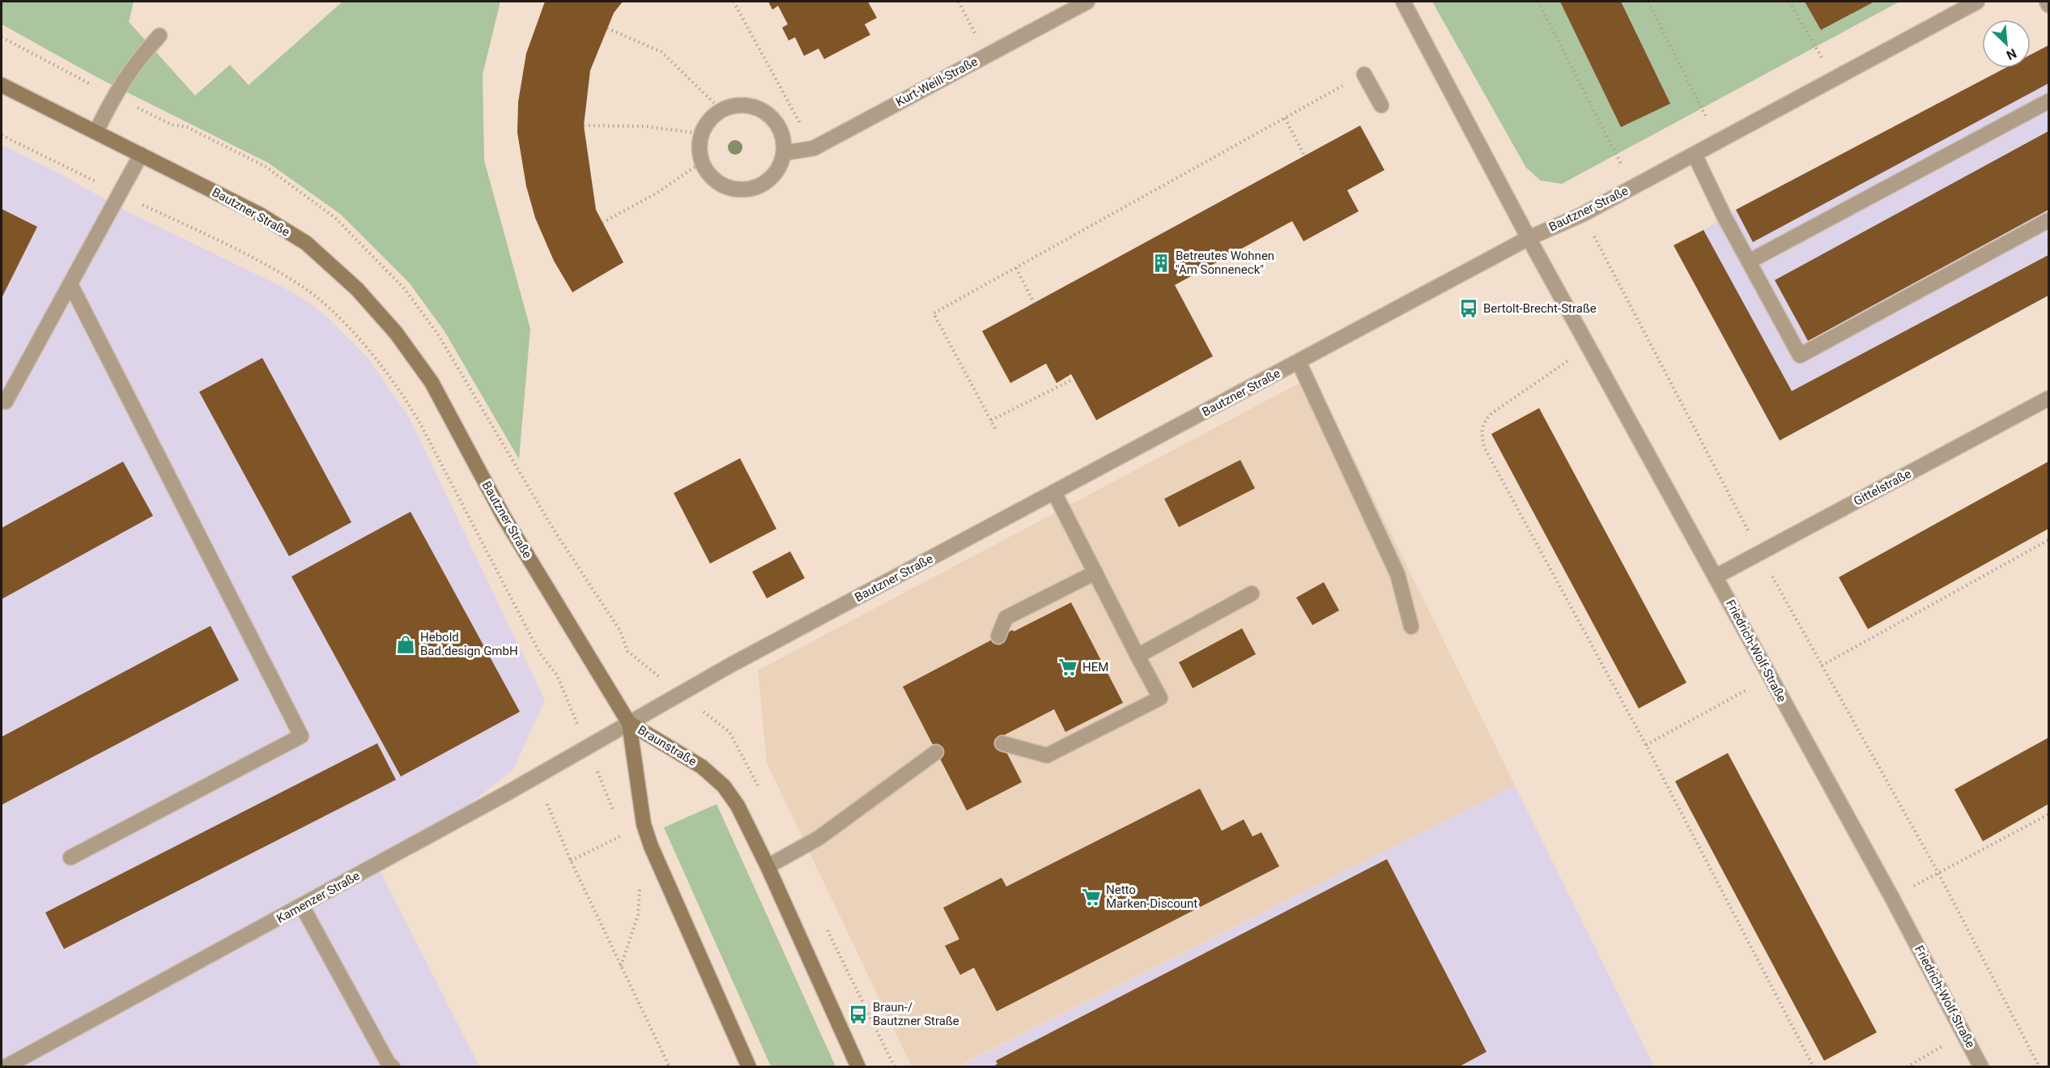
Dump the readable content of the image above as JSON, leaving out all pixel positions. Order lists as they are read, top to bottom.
{
  "streets": {
    "main road": ["Bautzner Straße", "Braunstraße"],
    "street": [
      "Kurt-Weill-Straße",
      "Gittelstraße",
      "Friedrich-Wolf-Straße",
      "Kamenzer Straße"
    ]
  },
  "crossings": [
    ["Bautzner Straße", "Friedrich-Wolf-Straße"],
    ["Bautzner Straße", "Braunstraße"],
    ["Bautzner Straße", "Kamenzer Straße"],
    ["Gittelstraße", "Friedrich-Wolf-Straße"],
    ["Braunstraße", "Kamenzer Straße"]
  ],
  "places": {
    "building": ["Betreutes Wohnen \"Am Sonneneck\""],
    "bus stop": ["Bertolt-Brecht-Straße", "Braun-/ Bautzner Straße"],
    "shop": ["Hebold Bad.design GmbH"],
    "supermarket": ["HEM", "Netto Marken-Discount"]
  },
  "north": "bottom right"
}
